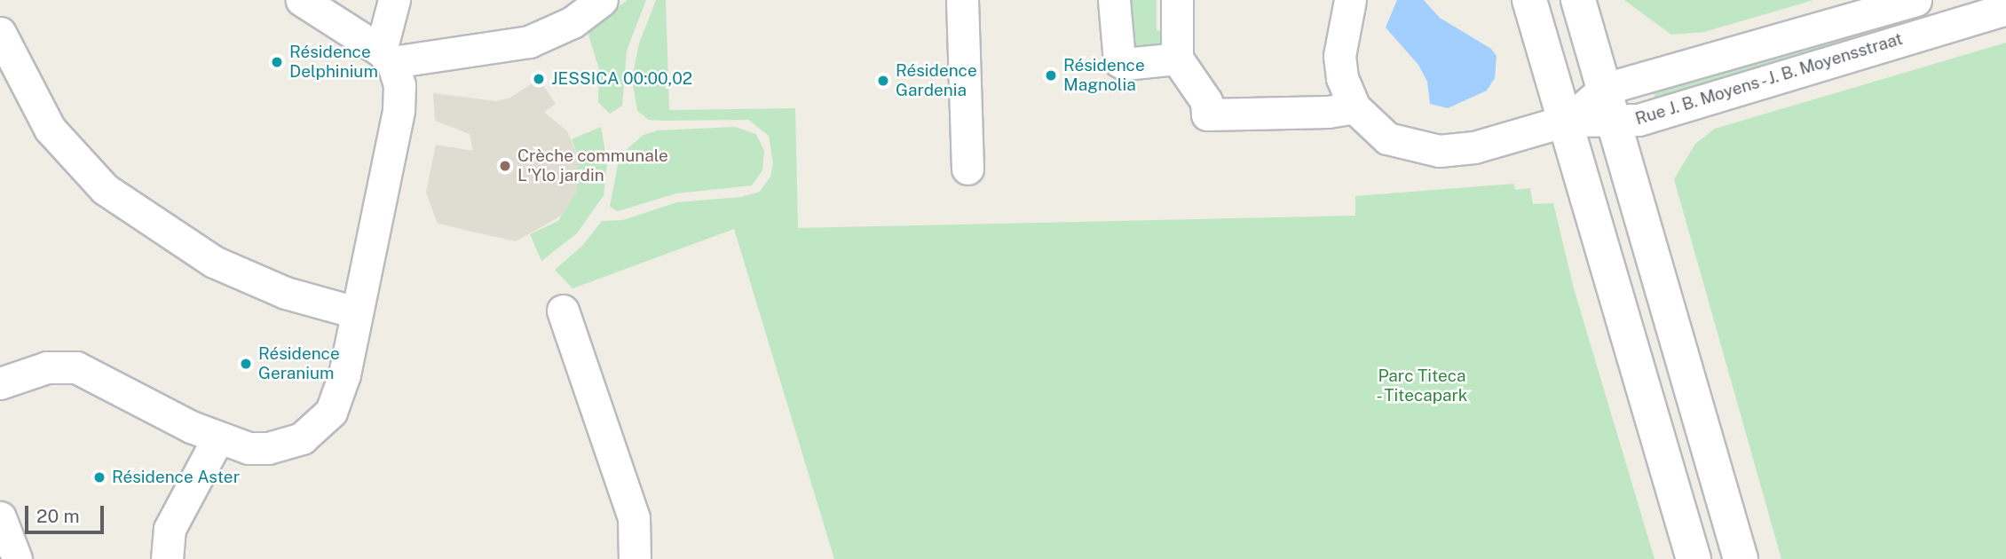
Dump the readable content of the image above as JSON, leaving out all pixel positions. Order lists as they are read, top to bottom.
{
  "streets": {
    "street": ["Rue J. B. Moyens - J. B. Moyensstraat"]
  },
  "parks": ["Parc Titeca - Titecapark"],
  "places": [
    "Résidence Delphinium",
    "Résidence Magnolia",
    "JESSICA 00:00,02",
    "Résidence Gardenia",
    "Crèche communale L'Ylo jardin",
    "Résidence Geranium",
    "Résidence Aster"
  ],
  "scale_bar": "20 m"
}
